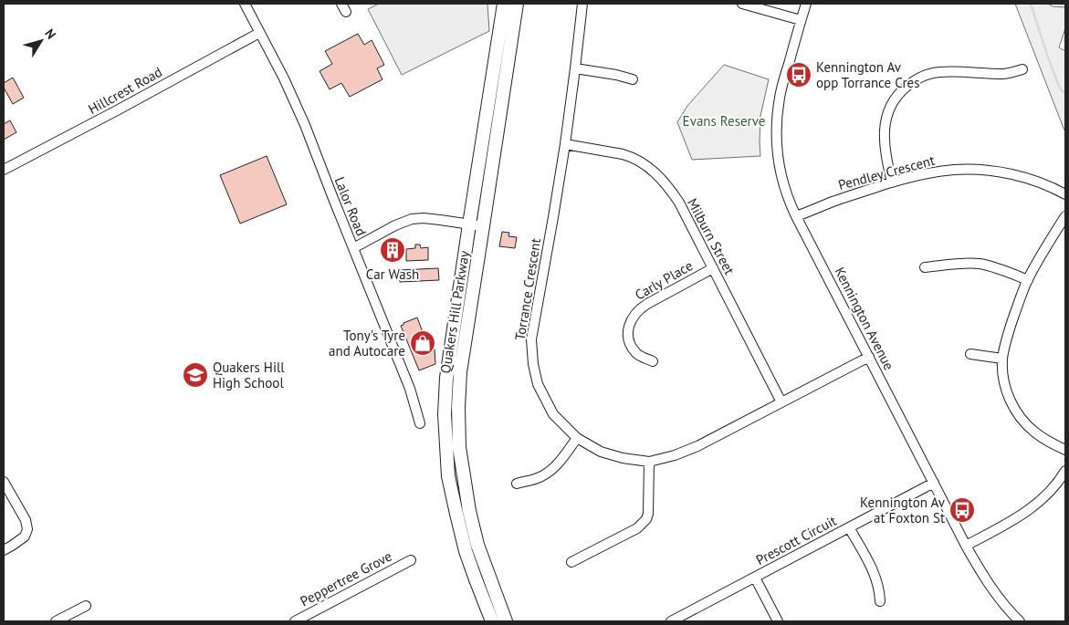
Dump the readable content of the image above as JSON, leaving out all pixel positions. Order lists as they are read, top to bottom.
{
  "streets": {
    "main road": ["Quakers Hill Parkway"],
    "street": [
      "Hillcrest Road",
      "Pendley Crescent",
      "Lalor Road",
      "Milburn Street",
      "Carly Place",
      "Torrance Crescent",
      "Kennington Avenue",
      "Prescott Circuit",
      "Peppertree Grove"
    ]
  },
  "crossings": [
    ["Hillcrest Road", "Lalor Road"],
    ["Pendley Crescent", "Kennington Avenue"],
    ["Milburn Street", "Carly Place"],
    ["Milburn Street", "Torrance Crescent"],
    ["Torrance Crescent", "Kennington Avenue"],
    ["Kennington Avenue", "Prescott Circuit"]
  ],
  "parks": ["Evans Reserve"],
  "places": {
    "bus stop": ["Kennington Av opp Torrance Cres", "Kennington Av at Foxton St"],
    "building": ["Car Wash"],
    "shop": ["Tony's Tyre and Autocare"],
    "school or university": ["Quakers Hill High School"]
  },
  "north": "top right"
}
